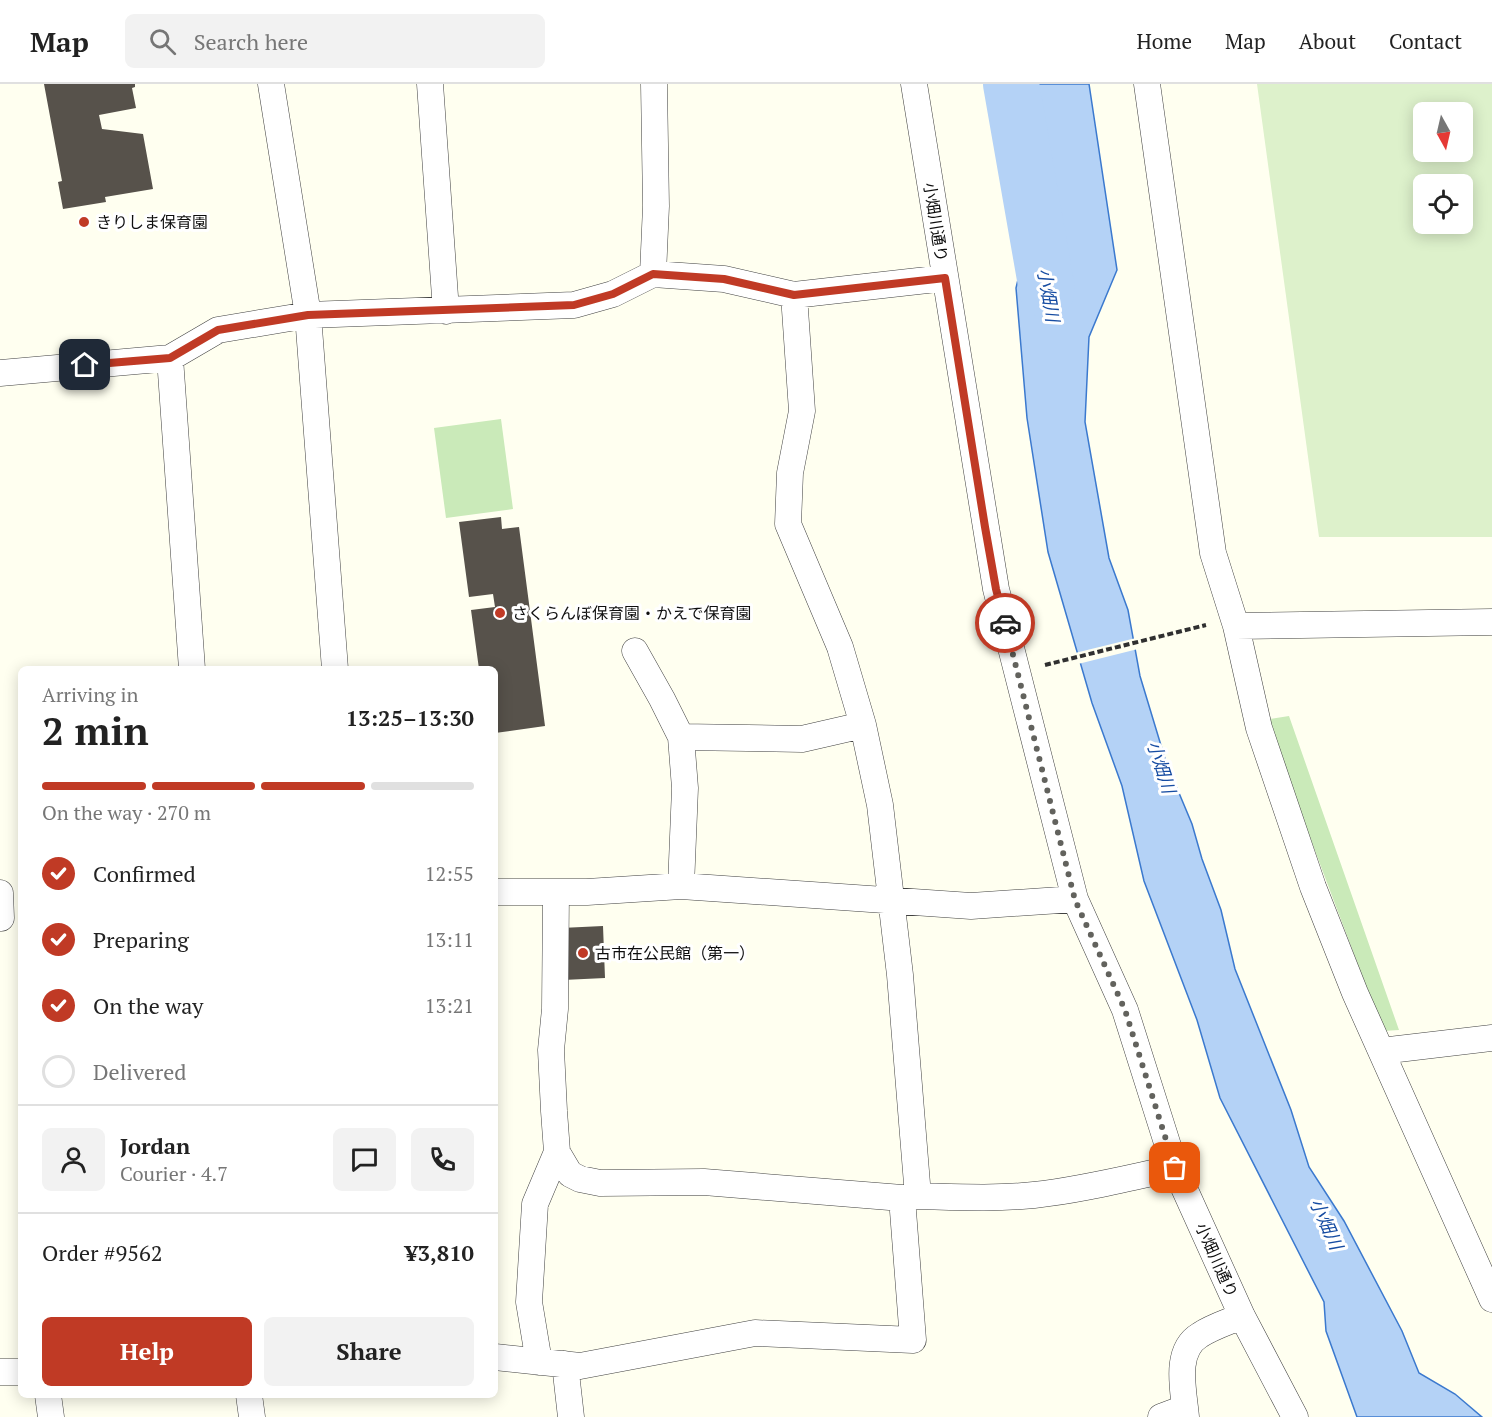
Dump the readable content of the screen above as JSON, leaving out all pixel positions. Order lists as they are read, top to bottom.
{
  "streets": {
    "street": ["小畑川通り"]
  },
  "water": ["小畑川"],
  "places": ["きりしま保育園", "さくらんぼ保育園・かえで保育園", "古市在公民館（第一）"],
  "north": "bottom",
  "page": {
    "header": "Map",
    "search": "Search here",
    "nav": [
      "Home",
      "Map",
      "About",
      "Contact"
    ],
    "heading": ["2 min", "Arriving in", "13:25–13:30"],
    "panel": [
      "Jordan",
      "Courier · 4.7",
      "Order #9562",
      "¥3,810"
    ],
    "bar": "On the way · 270 m",
    "list": [
      ["Confirmed", "12:55"],
      ["Preparing", "13:11"],
      ["On the way", "13:21"],
      "Delivered"
    ],
    "buttons": ["Help", "Share"]
  }
}
